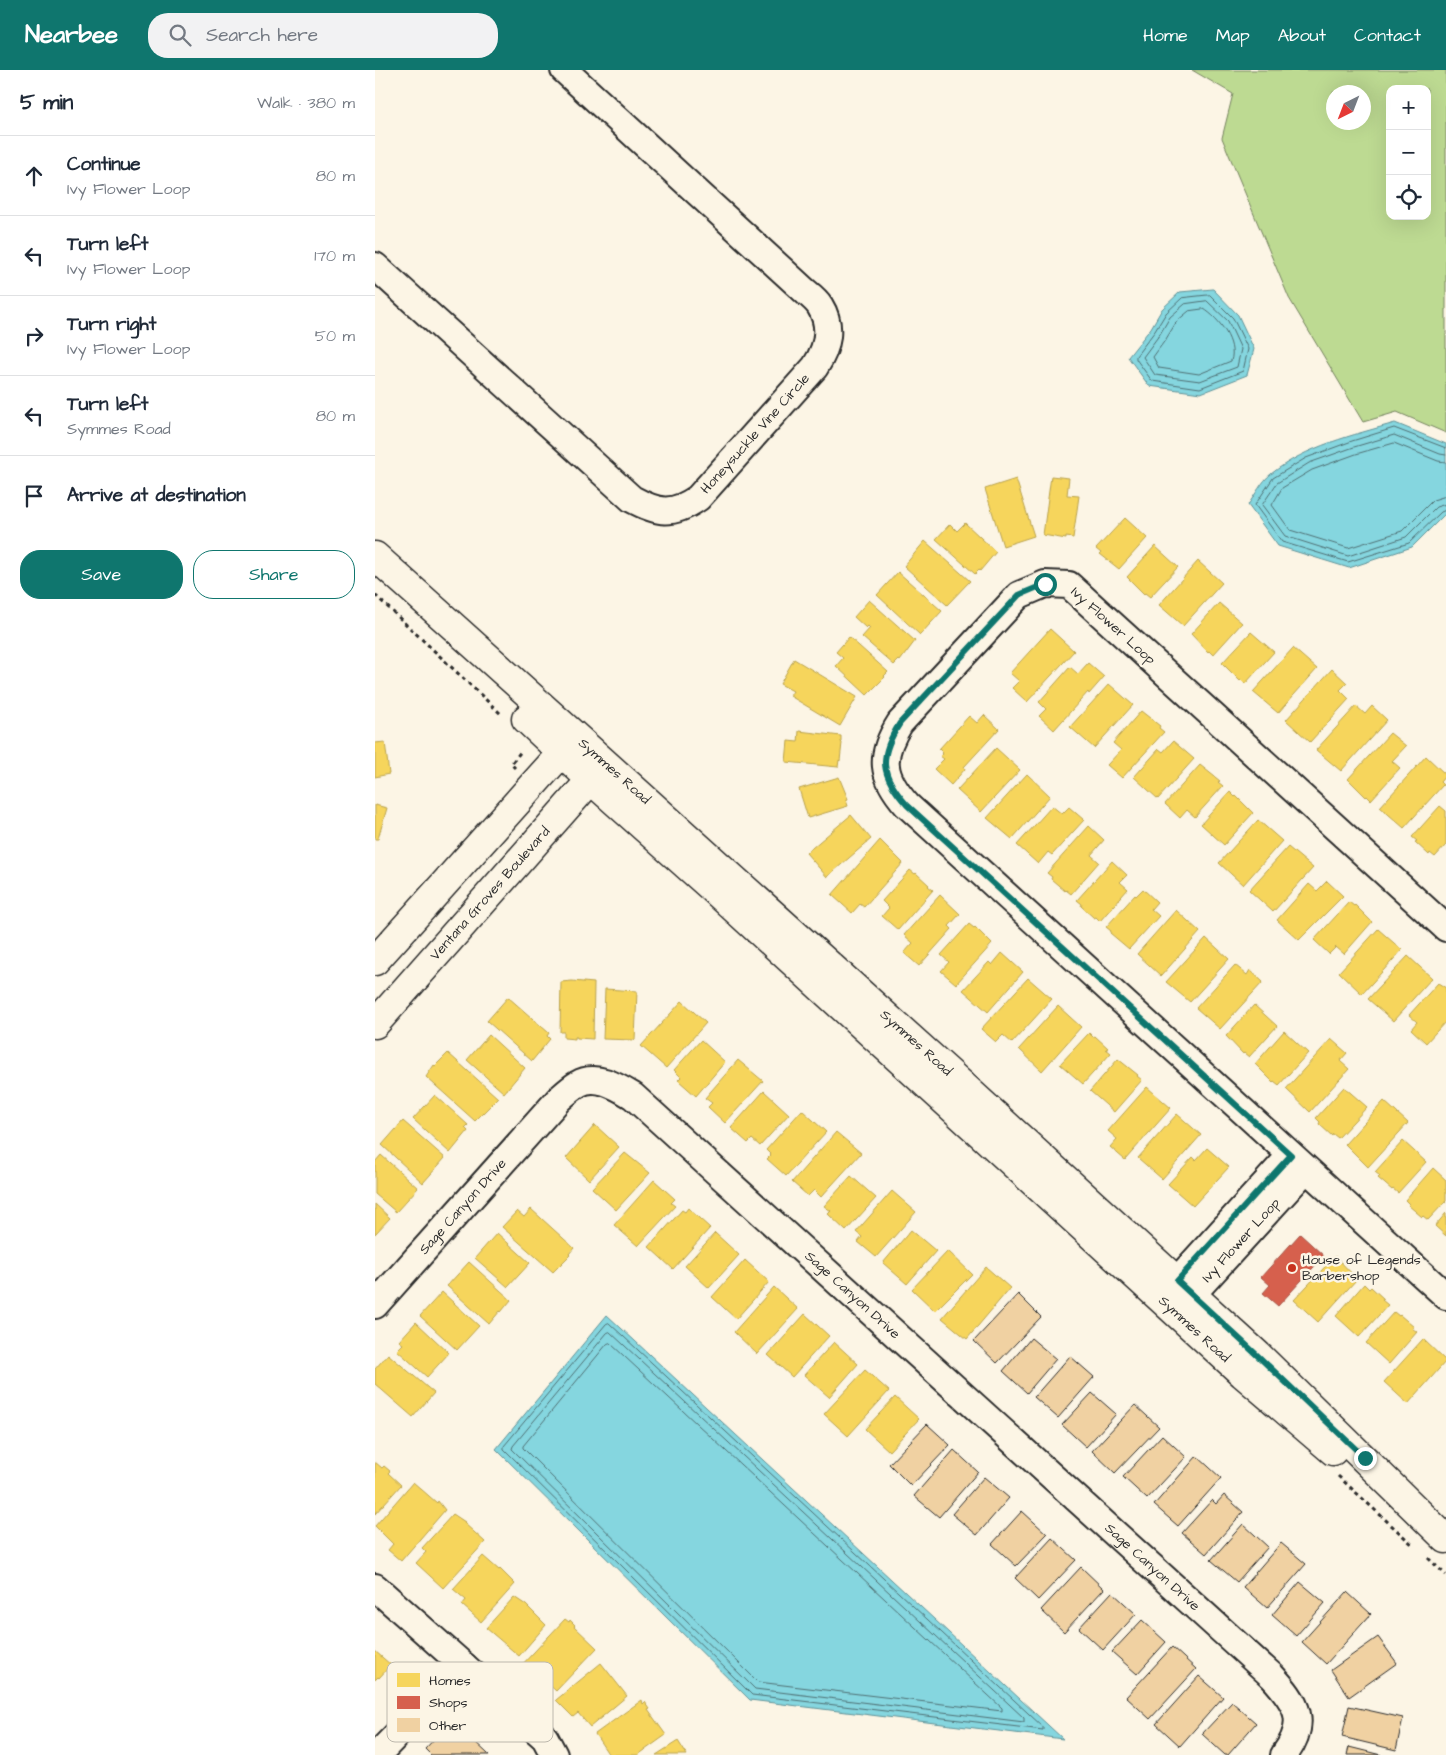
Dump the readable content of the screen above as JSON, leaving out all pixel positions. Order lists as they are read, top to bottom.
{
  "streets": {
    "street": [
      "Honeysuckle Vine Circle",
      "Ivy Flower Loop",
      "Symmes Road",
      "Ventana Groves Boulevard",
      "Sage Canyon Drive"
    ]
  },
  "crossings": [
    ["Ivy Flower Loop", "Symmes Road"],
    ["Symmes Road", "Ventana Groves Boulevard"]
  ],
  "places": ["House of Legends Barbershop"],
  "legend": ["Homes", "Shops", "Other"],
  "north": "bottom left",
  "page": {
    "header": "Nearbee",
    "search": "Search here",
    "nav": [
      "Home",
      "Map",
      "About",
      "Contact"
    ],
    "heading": ["5 min", "Walk · 380 m"],
    "map_buttons": ["+", "−"],
    "list": [
      ["Continue", "Ivy Flower Loop", "80 m"],
      ["Turn left", "Ivy Flower Loop", "170 m"],
      ["Turn right", "Ivy Flower Loop", "50 m"],
      ["Turn left", "Symmes Road", "80 m"],
      "Arrive at destination"
    ],
    "buttons": ["Save", "Share"]
  }
}
